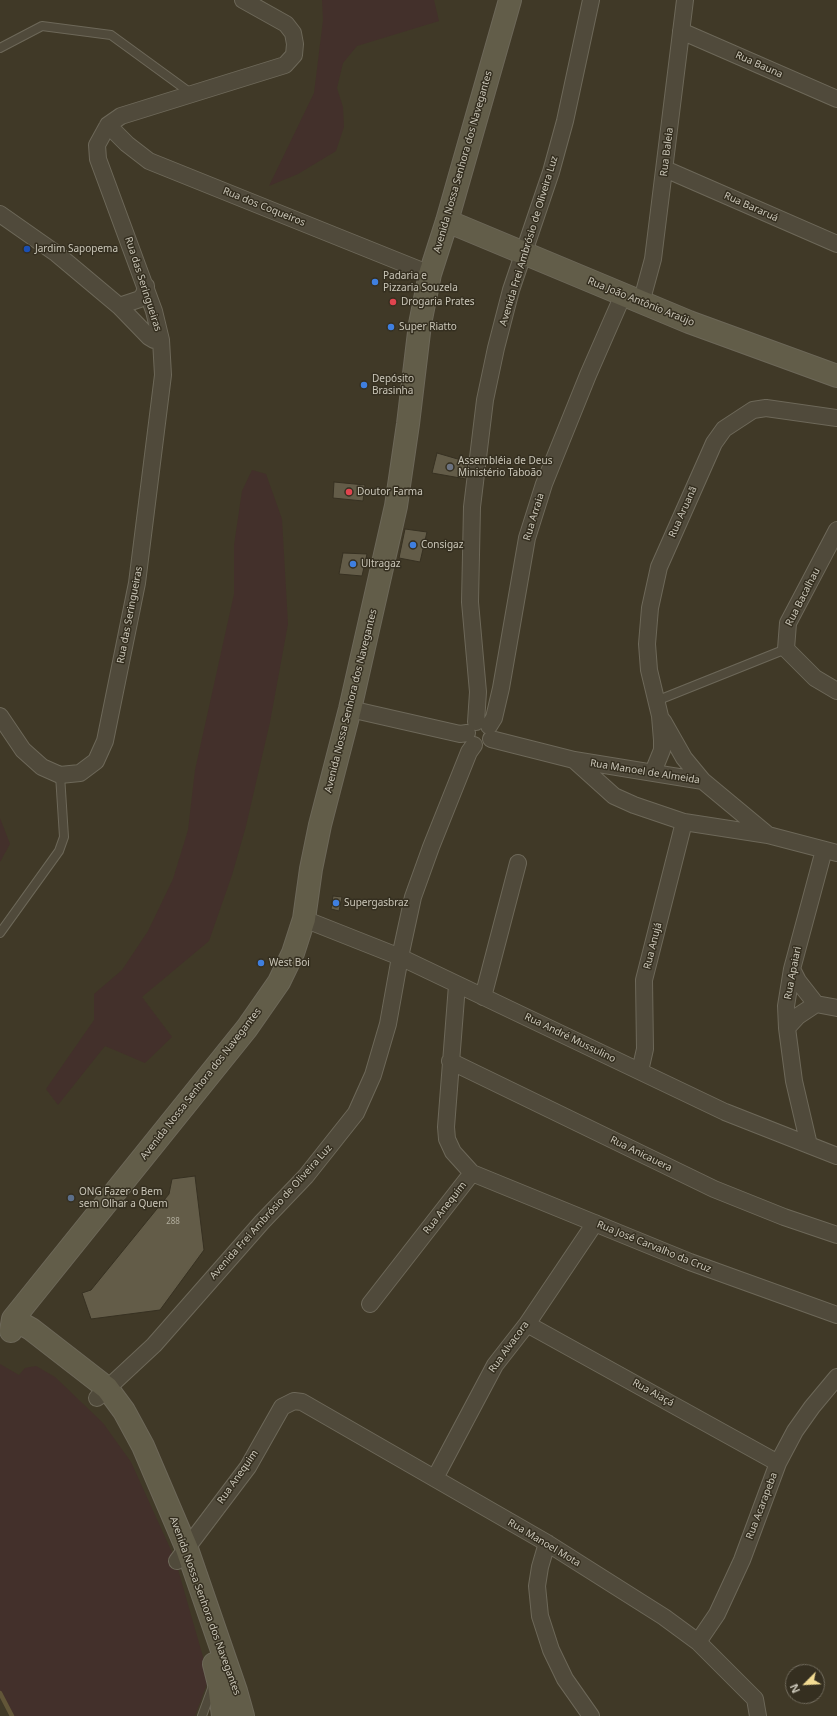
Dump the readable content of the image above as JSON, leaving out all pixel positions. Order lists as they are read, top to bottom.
{
  "streets": {
    "main road": ["Avenida Nossa Senhora dos Navegantes", "Rua João Antônio Araújo"],
    "street": [
      "Rua Bauna",
      "Rua Baleia",
      "Rua dos Coqueiros",
      "Rua Bararuá",
      "Avenida Frei Ambrósio de Oliveira Luz",
      "Rua das Seringueiras",
      "Rua Aruanã",
      "Rua Arraia",
      "Rua Bacalhau",
      "Rua Manoel de Almeida",
      "Rua Anujá",
      "Rua Apaiari",
      "Rua André Mussulino",
      "Rua Anicauera",
      "Rua Anequim",
      "Rua José Carvalho da Cruz",
      "Rua Alvacora",
      "Rua Aiaçá",
      "Rua Acarapeba",
      "Rua Manoel Mota"
    ]
  },
  "crossings": [
    ["Rua Bauna", "Rua Baleia"],
    ["Rua Baleia", "Rua Bararuá"],
    ["Rua Baleia", "Rua João Antônio Araújo"],
    ["Rua Baleia", "Rua Arraia"],
    ["Avenida Nossa Senhora dos Navegantes", "Rua dos Coqueiros"],
    ["Avenida Nossa Senhora dos Navegantes", "Avenida Frei Ambrósio de Oliveira Luz"],
    ["Avenida Nossa Senhora dos Navegantes", "Rua João Antônio Araújo"],
    ["Avenida Nossa Senhora dos Navegantes", "Rua Manoel de Almeida"],
    ["Avenida Nossa Senhora dos Navegantes", "Rua André Mussulino"],
    ["Avenida Nossa Senhora dos Navegantes", "Rua Anequim"],
    ["Rua dos Coqueiros", "Rua das Seringueiras"],
    ["Avenida Frei Ambrósio de Oliveira Luz", "Rua João Antônio Araújo"],
    ["Avenida Frei Ambrósio de Oliveira Luz", "Rua Arraia"],
    ["Avenida Frei Ambrósio de Oliveira Luz", "Rua Manoel de Almeida"],
    ["Avenida Frei Ambrósio de Oliveira Luz", "Rua André Mussulino"],
    ["Rua João Antônio Araújo", "Rua Arraia"],
    ["Rua Aruanã", "Rua Manoel de Almeida"],
    ["Rua Arraia", "Rua Manoel de Almeida"],
    ["Rua Manoel de Almeida", "Rua Anujá"],
    ["Rua Manoel de Almeida", "Rua Apaiari"],
    ["Rua Anujá", "Rua André Mussulino"],
    ["Rua Apaiari", "Rua André Mussulino"],
    ["Rua André Mussulino", "Rua Anequim"],
    ["Rua Anicauera", "Rua Anequim"],
    ["Rua Anequim", "Rua José Carvalho da Cruz"],
    ["Rua Anequim", "Rua Manoel Mota"],
    ["Rua José Carvalho da Cruz", "Rua Alvacora"],
    ["Rua Alvacora", "Rua Aiaçá"],
    ["Rua Alvacora", "Rua Manoel Mota"],
    ["Rua Aiaçá", "Rua Acarapeba"],
    ["Rua Acarapeba", "Rua Manoel Mota"]
  ],
  "places": [
    "Jardim Sapopema",
    "Padaria e Pizzaria Souzela",
    "Drogaria Prates",
    "Super Riatto",
    "Depósito Brasinha",
    "Assembléia de Deus Ministério Taboão",
    "Doutor Farma",
    "Consigaz",
    "Ultragaz",
    "Supergasbraz",
    "West Boi",
    "ONG Fazer o Bem sem Olhar a Quem"
  ],
  "house_numbers": ["288"],
  "north": "bottom left"
}
